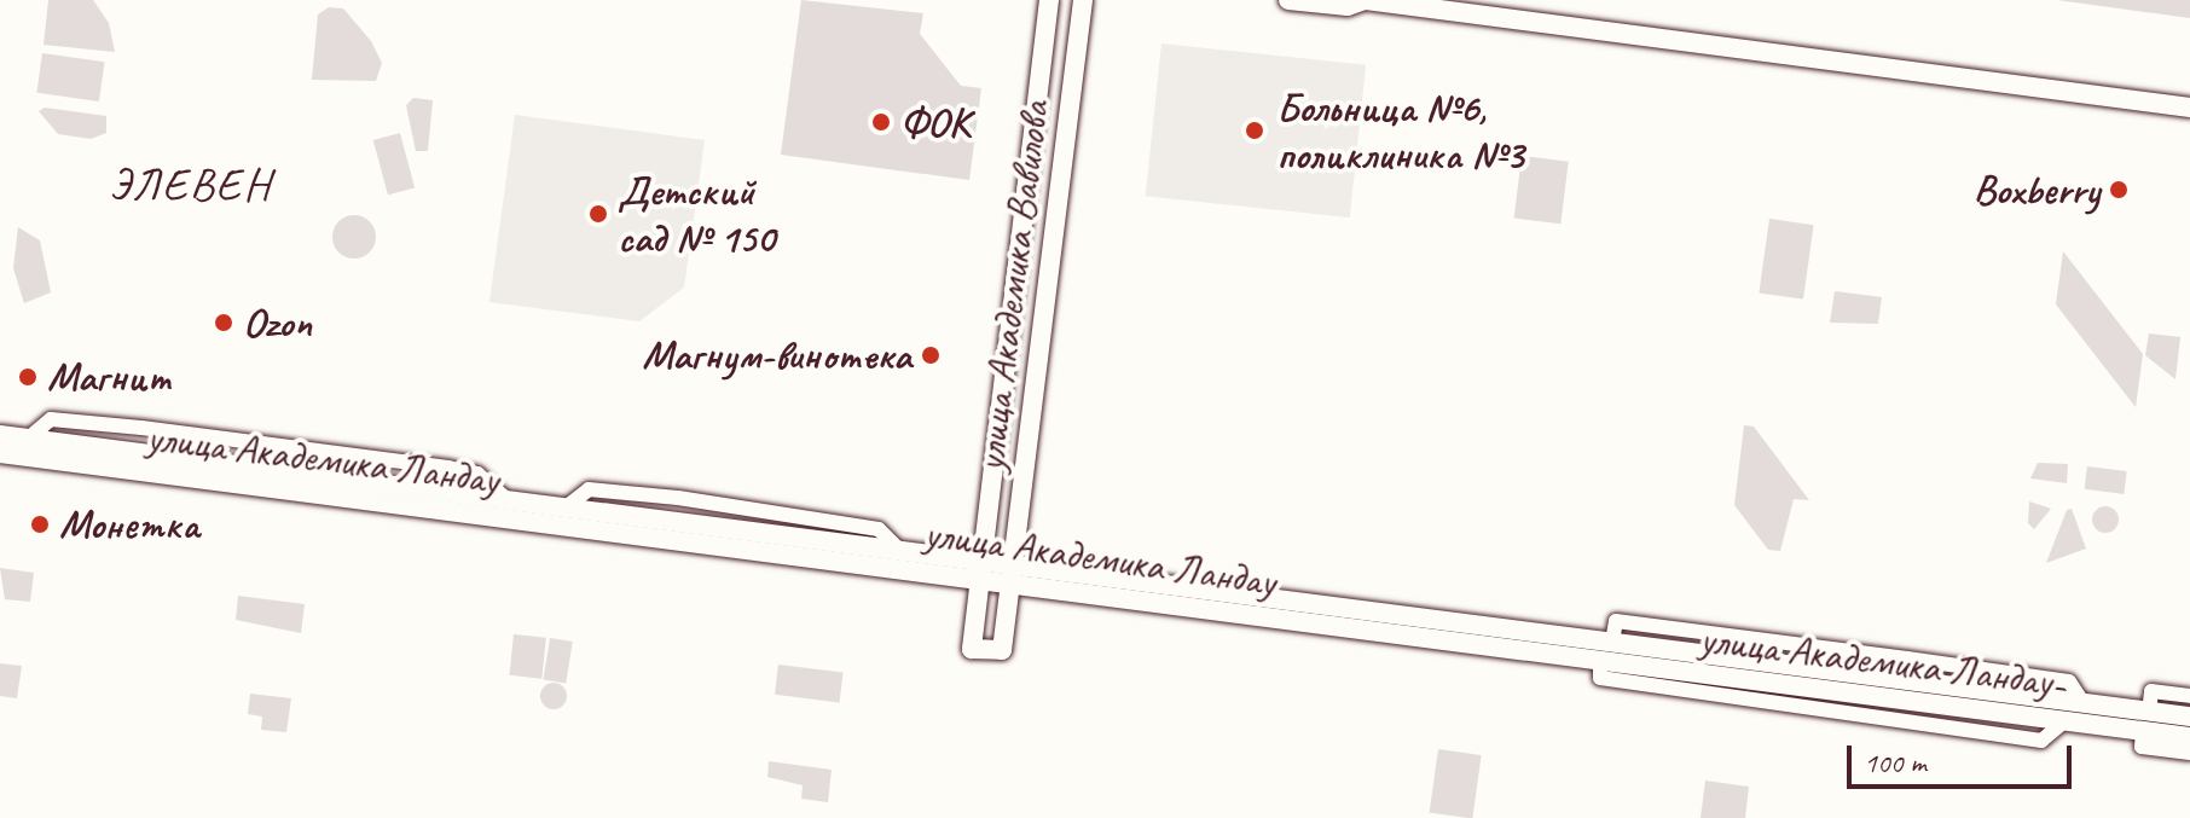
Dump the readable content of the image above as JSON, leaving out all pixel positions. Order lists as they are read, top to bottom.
{
  "streets": {
    "street": ["улица Академика Вавилова", "улица Академика Ландау"]
  },
  "crossings": [
    ["улица Академика Вавилова", "улица Академика Ландау"]
  ],
  "districts": ["ЭЛЕВЕН"],
  "places": [
    "ФОК",
    "Больница №6, поликлиника №3",
    "Boxberry",
    "Детский сад № 150",
    "Ozon",
    "Магнум-винотека",
    "Магнит",
    "Монетка"
  ],
  "scale_bar": "100 m"
}
